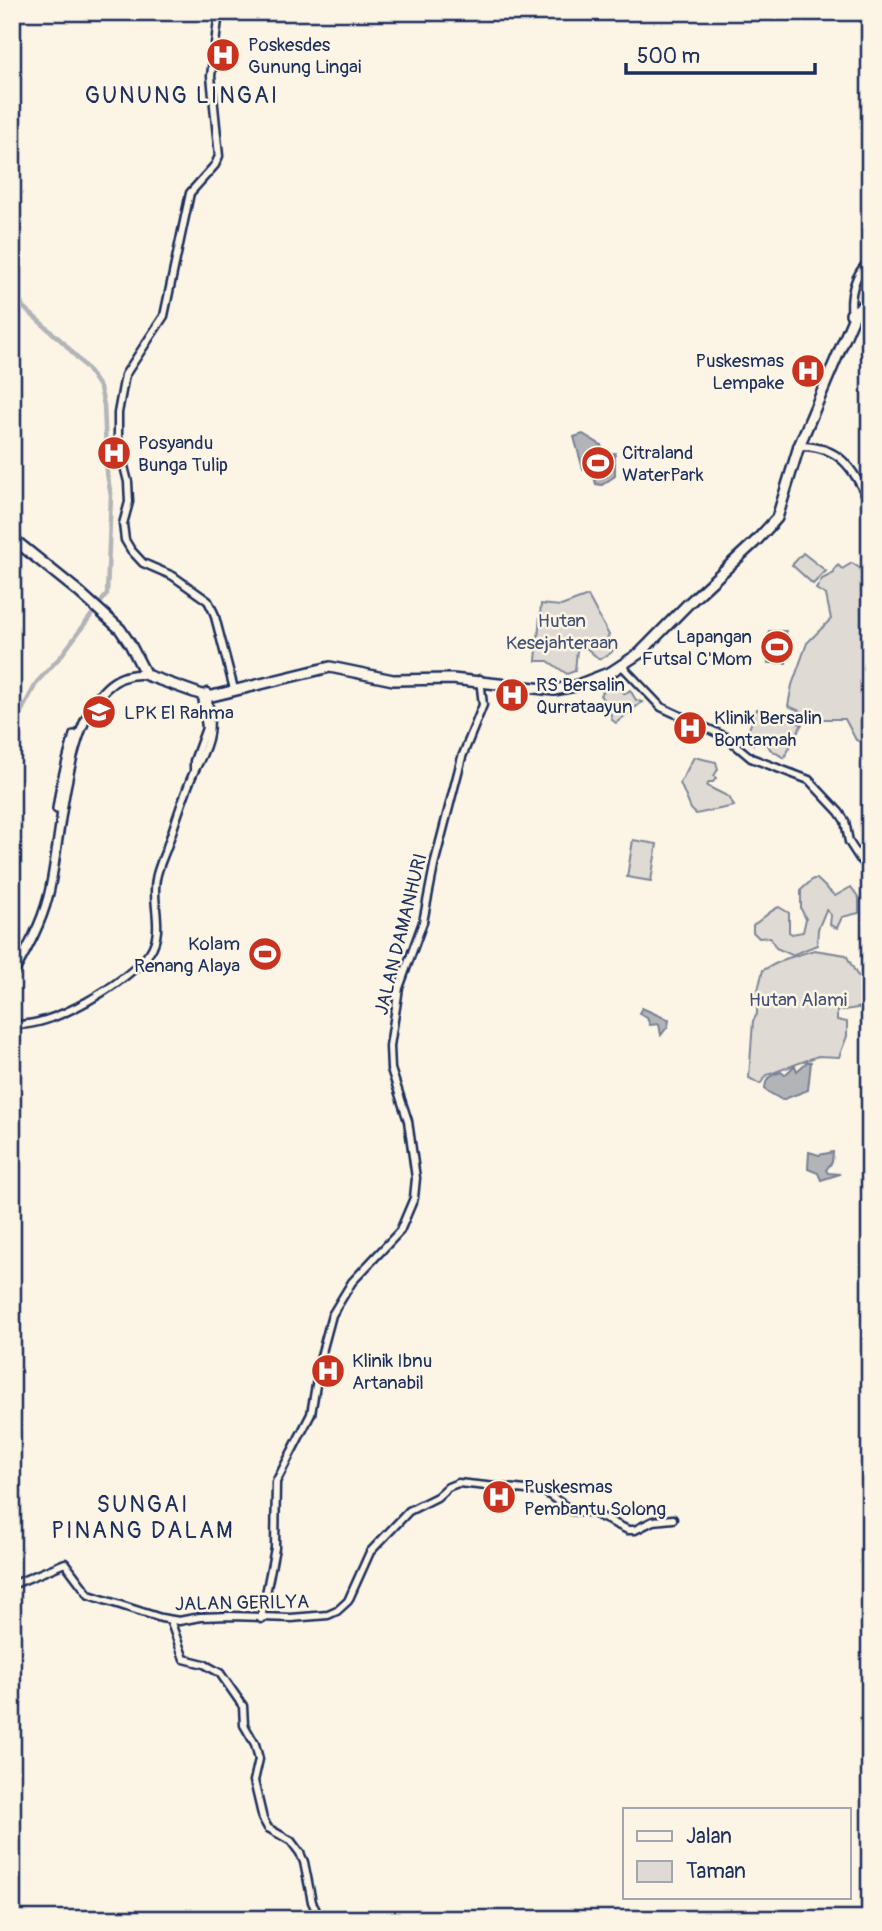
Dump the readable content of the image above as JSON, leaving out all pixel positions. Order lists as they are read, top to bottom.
{
  "streets": {
    "street": ["JALAN DAMANHURI", "JALAN GERILYA"]
  },
  "crossings": [
    ["JALAN DAMANHURI", "JALAN GERILYA"]
  ],
  "districts": ["GUNUNG LINGAI", "SUNGAI PINANG DALAM"],
  "parks": ["Hutan Kesejahteraan", "Hutan Alami"],
  "places": {
    "hospital": [
      "Poskesdes Gunung Lingai",
      "Puskesmas Lempake",
      "Posyandu Bunga Tulip",
      "RS Bersalin Qurrataayun",
      "Klinik Bersalin Bontamah",
      "Klinik Ibnu Artanabil",
      "Puskesmas Pembantu Solong"
    ],
    "sports": ["Citraland WaterPark", "Lapangan Futsal C'Mom", "Kolam Renang Alaya"],
    "school or university": ["LPK El Rahma"]
  },
  "legend": ["Jalan", "Taman"],
  "scale_bar": "500 m"
}
